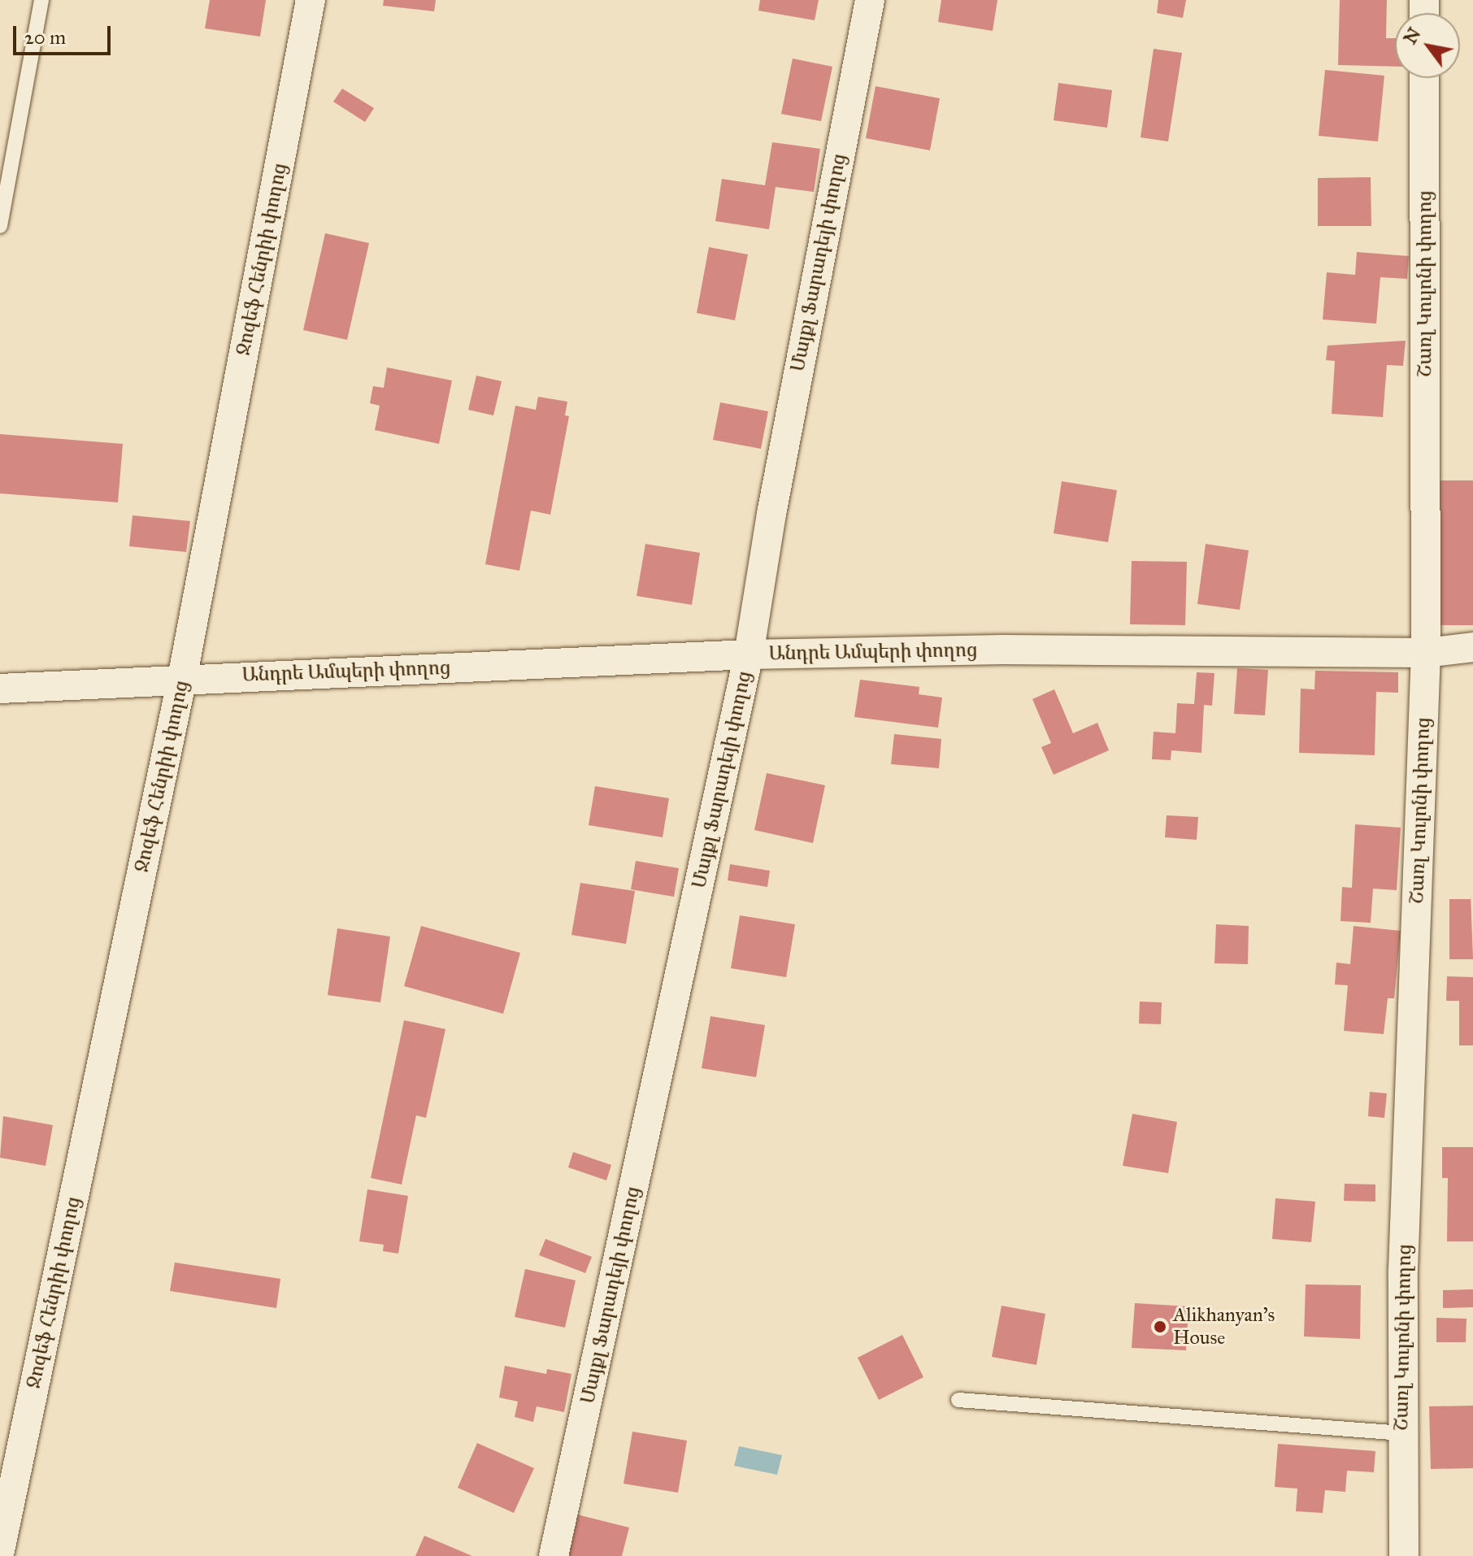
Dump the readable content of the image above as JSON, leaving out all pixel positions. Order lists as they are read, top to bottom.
{
  "streets": {
    "street": [
      "Ջոզեֆ Հենրիի փողոց",
      "Մայքլ Ֆարադեյի փողոց",
      "Շառլ Կուլոնի փողոց",
      "Անդրե Ամպերի փողոց"
    ]
  },
  "crossings": [
    ["Ջոզեֆ Հենրիի փողոց", "Անդրե Ամպերի փողոց"],
    ["Մայքլ Ֆարադեյի փողոց", "Անդրե Ամպերի փողոց"],
    ["Շառլ Կուլոնի փողոց", "Անդրե Ամպերի փողոց"]
  ],
  "places": ["Alikhanyan's House"],
  "scale_bar": "20 m",
  "north": "top left"
}
